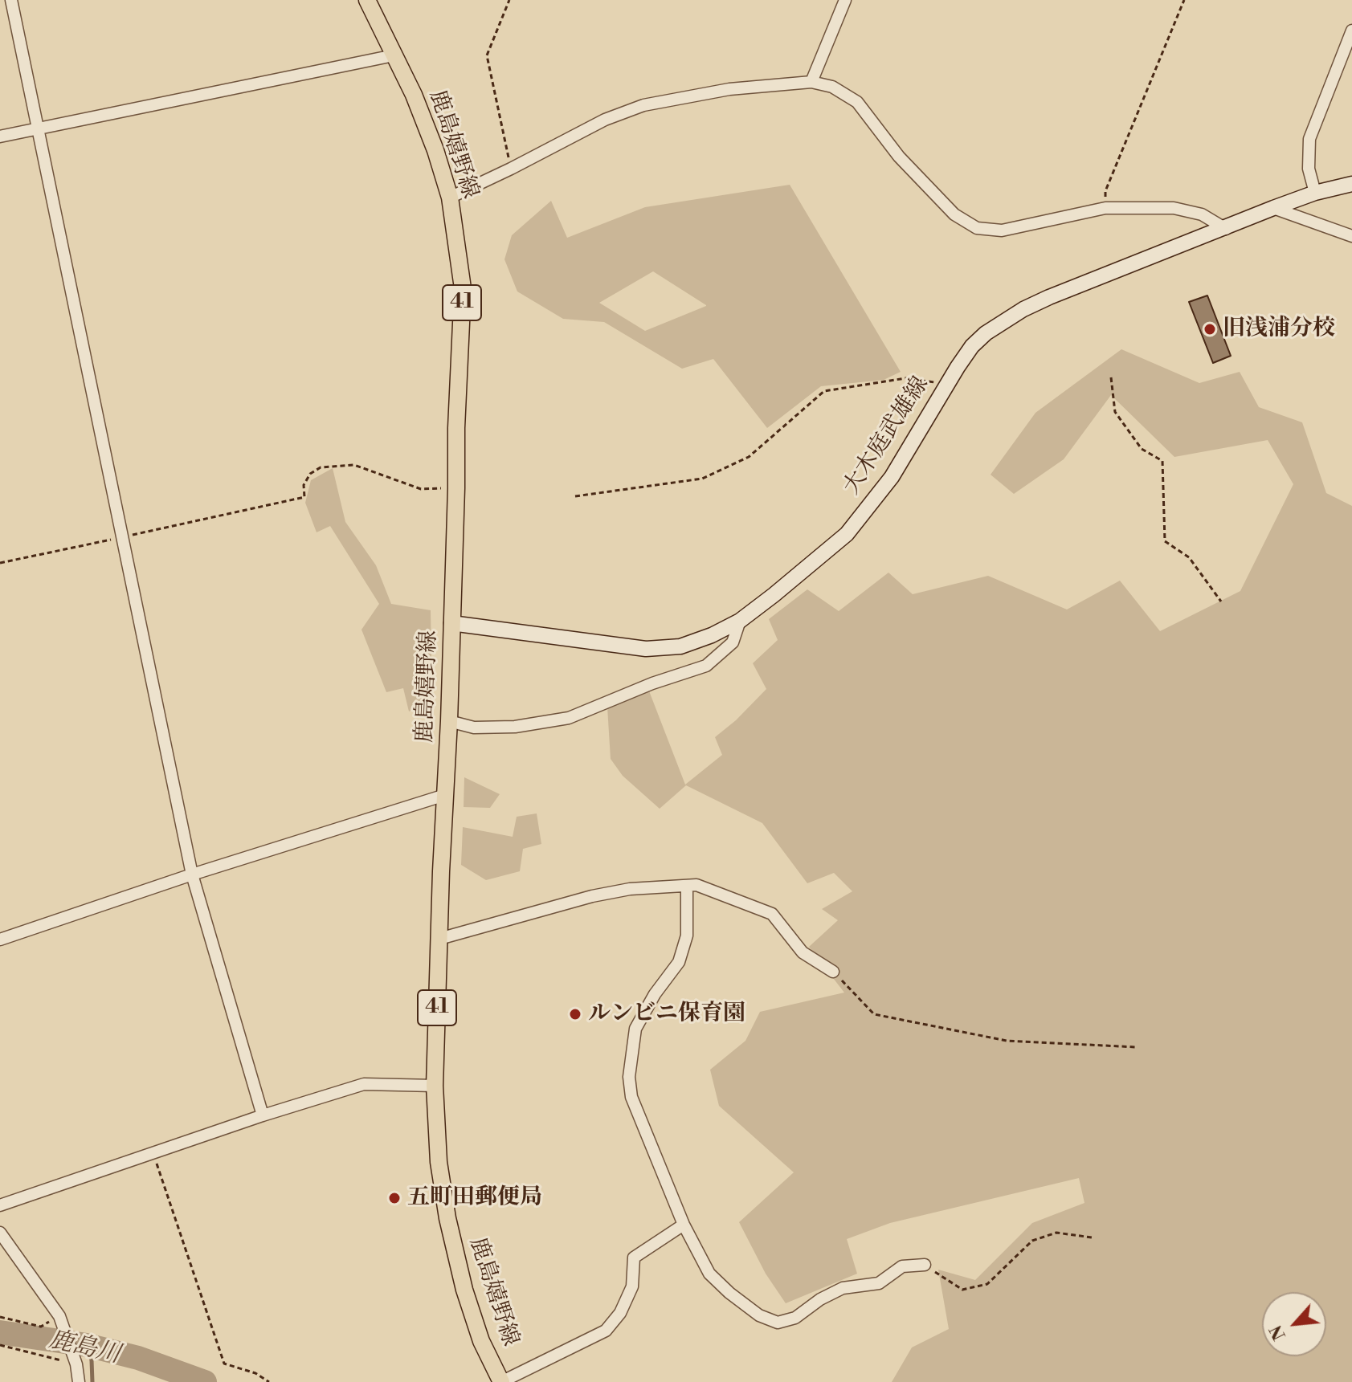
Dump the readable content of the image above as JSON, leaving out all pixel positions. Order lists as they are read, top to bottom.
{
  "streets": {
    "main road": ["鹿島嬉野線", "41", "大木庭武雄線"]
  },
  "crossings": [
    ["鹿島嬉野線", "大木庭武雄線"]
  ],
  "water": ["鹿島川"],
  "places": ["旧浅浦分校", "ルンビニ保育園", "五町田郵便局"],
  "north": "bottom left"
}
